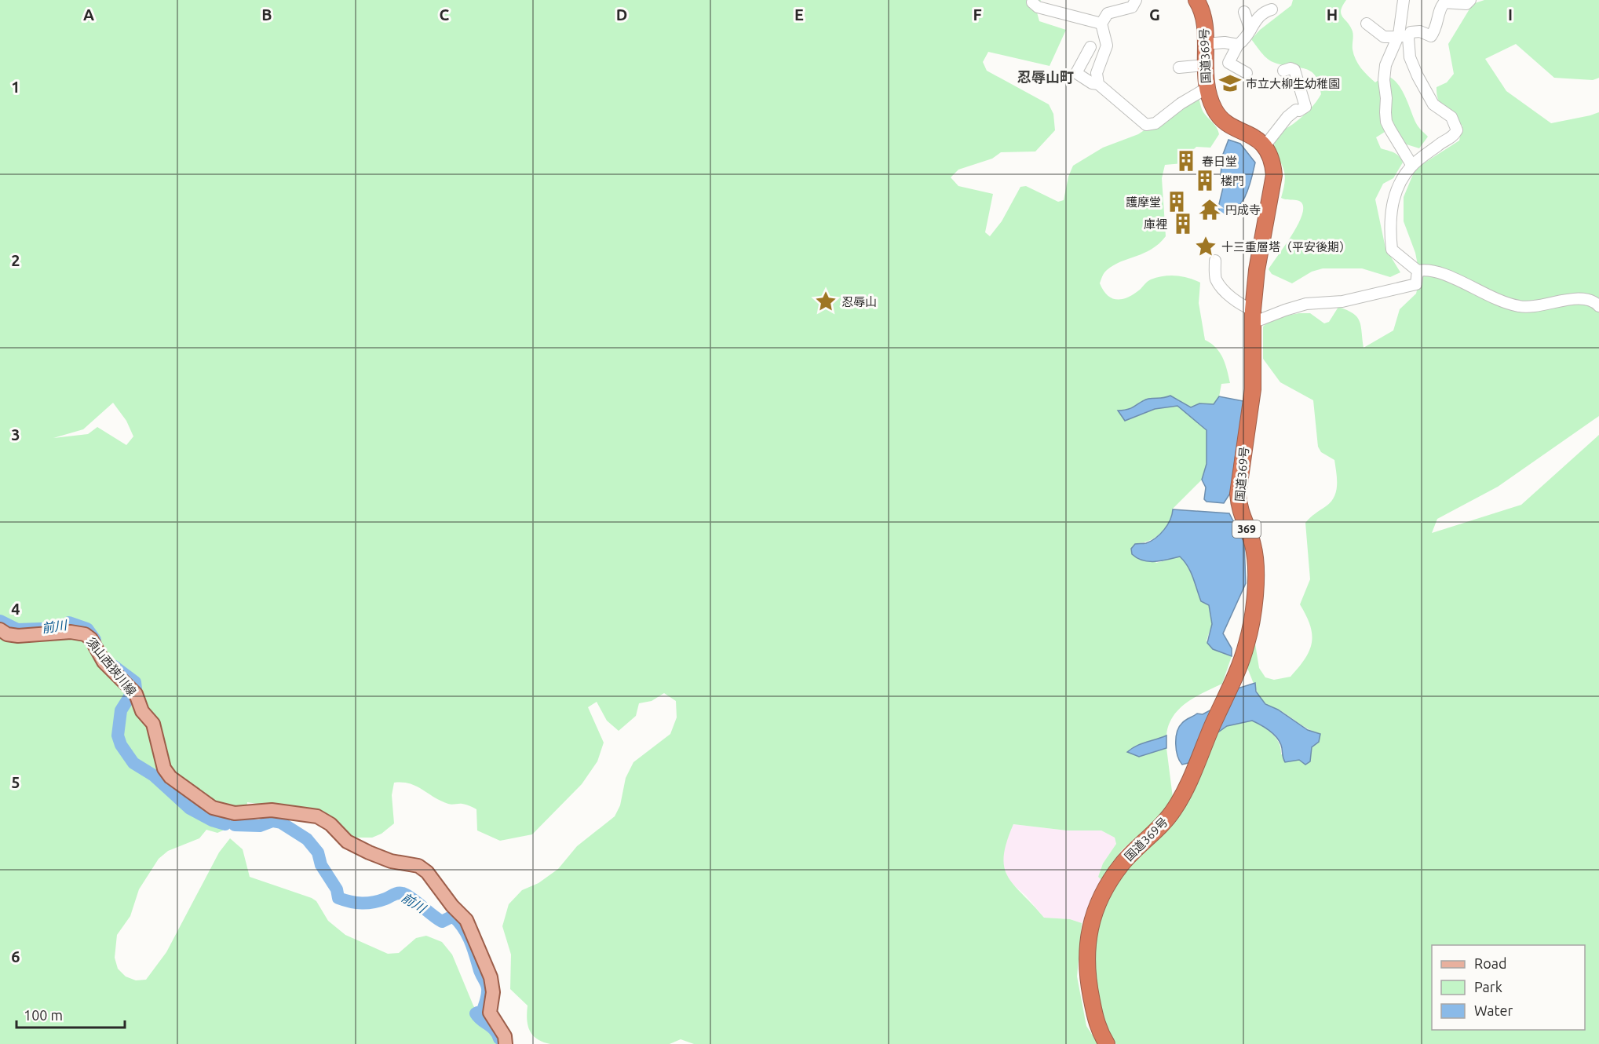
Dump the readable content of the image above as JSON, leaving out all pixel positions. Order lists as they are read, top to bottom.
{
  "streets": {
    "highway": ["国道369号", "369"],
    "main road": ["須山西狭川線"]
  },
  "districts": ["忍辱山町"],
  "water": ["前川"],
  "places": {
    "school or university": ["市立大柳生幼稚園"],
    "building": [
      "春日堂",
      "楼門",
      "護摩堂",
      "庫裡"
    ],
    "temple": ["円成寺"],
    "place": ["十三重層塔（平安後期）", "忍辱山"]
  },
  "legend": ["Road", "Park", "Water"],
  "scale_bar": "100 m",
  "grid": {
    "columns": [
      "A",
      "B",
      "C",
      "D",
      "E",
      "F",
      "G",
      "H",
      "I"
    ],
    "rows": [
      "1",
      "2",
      "3",
      "4",
      "5",
      "6"
    ]
  }
}
